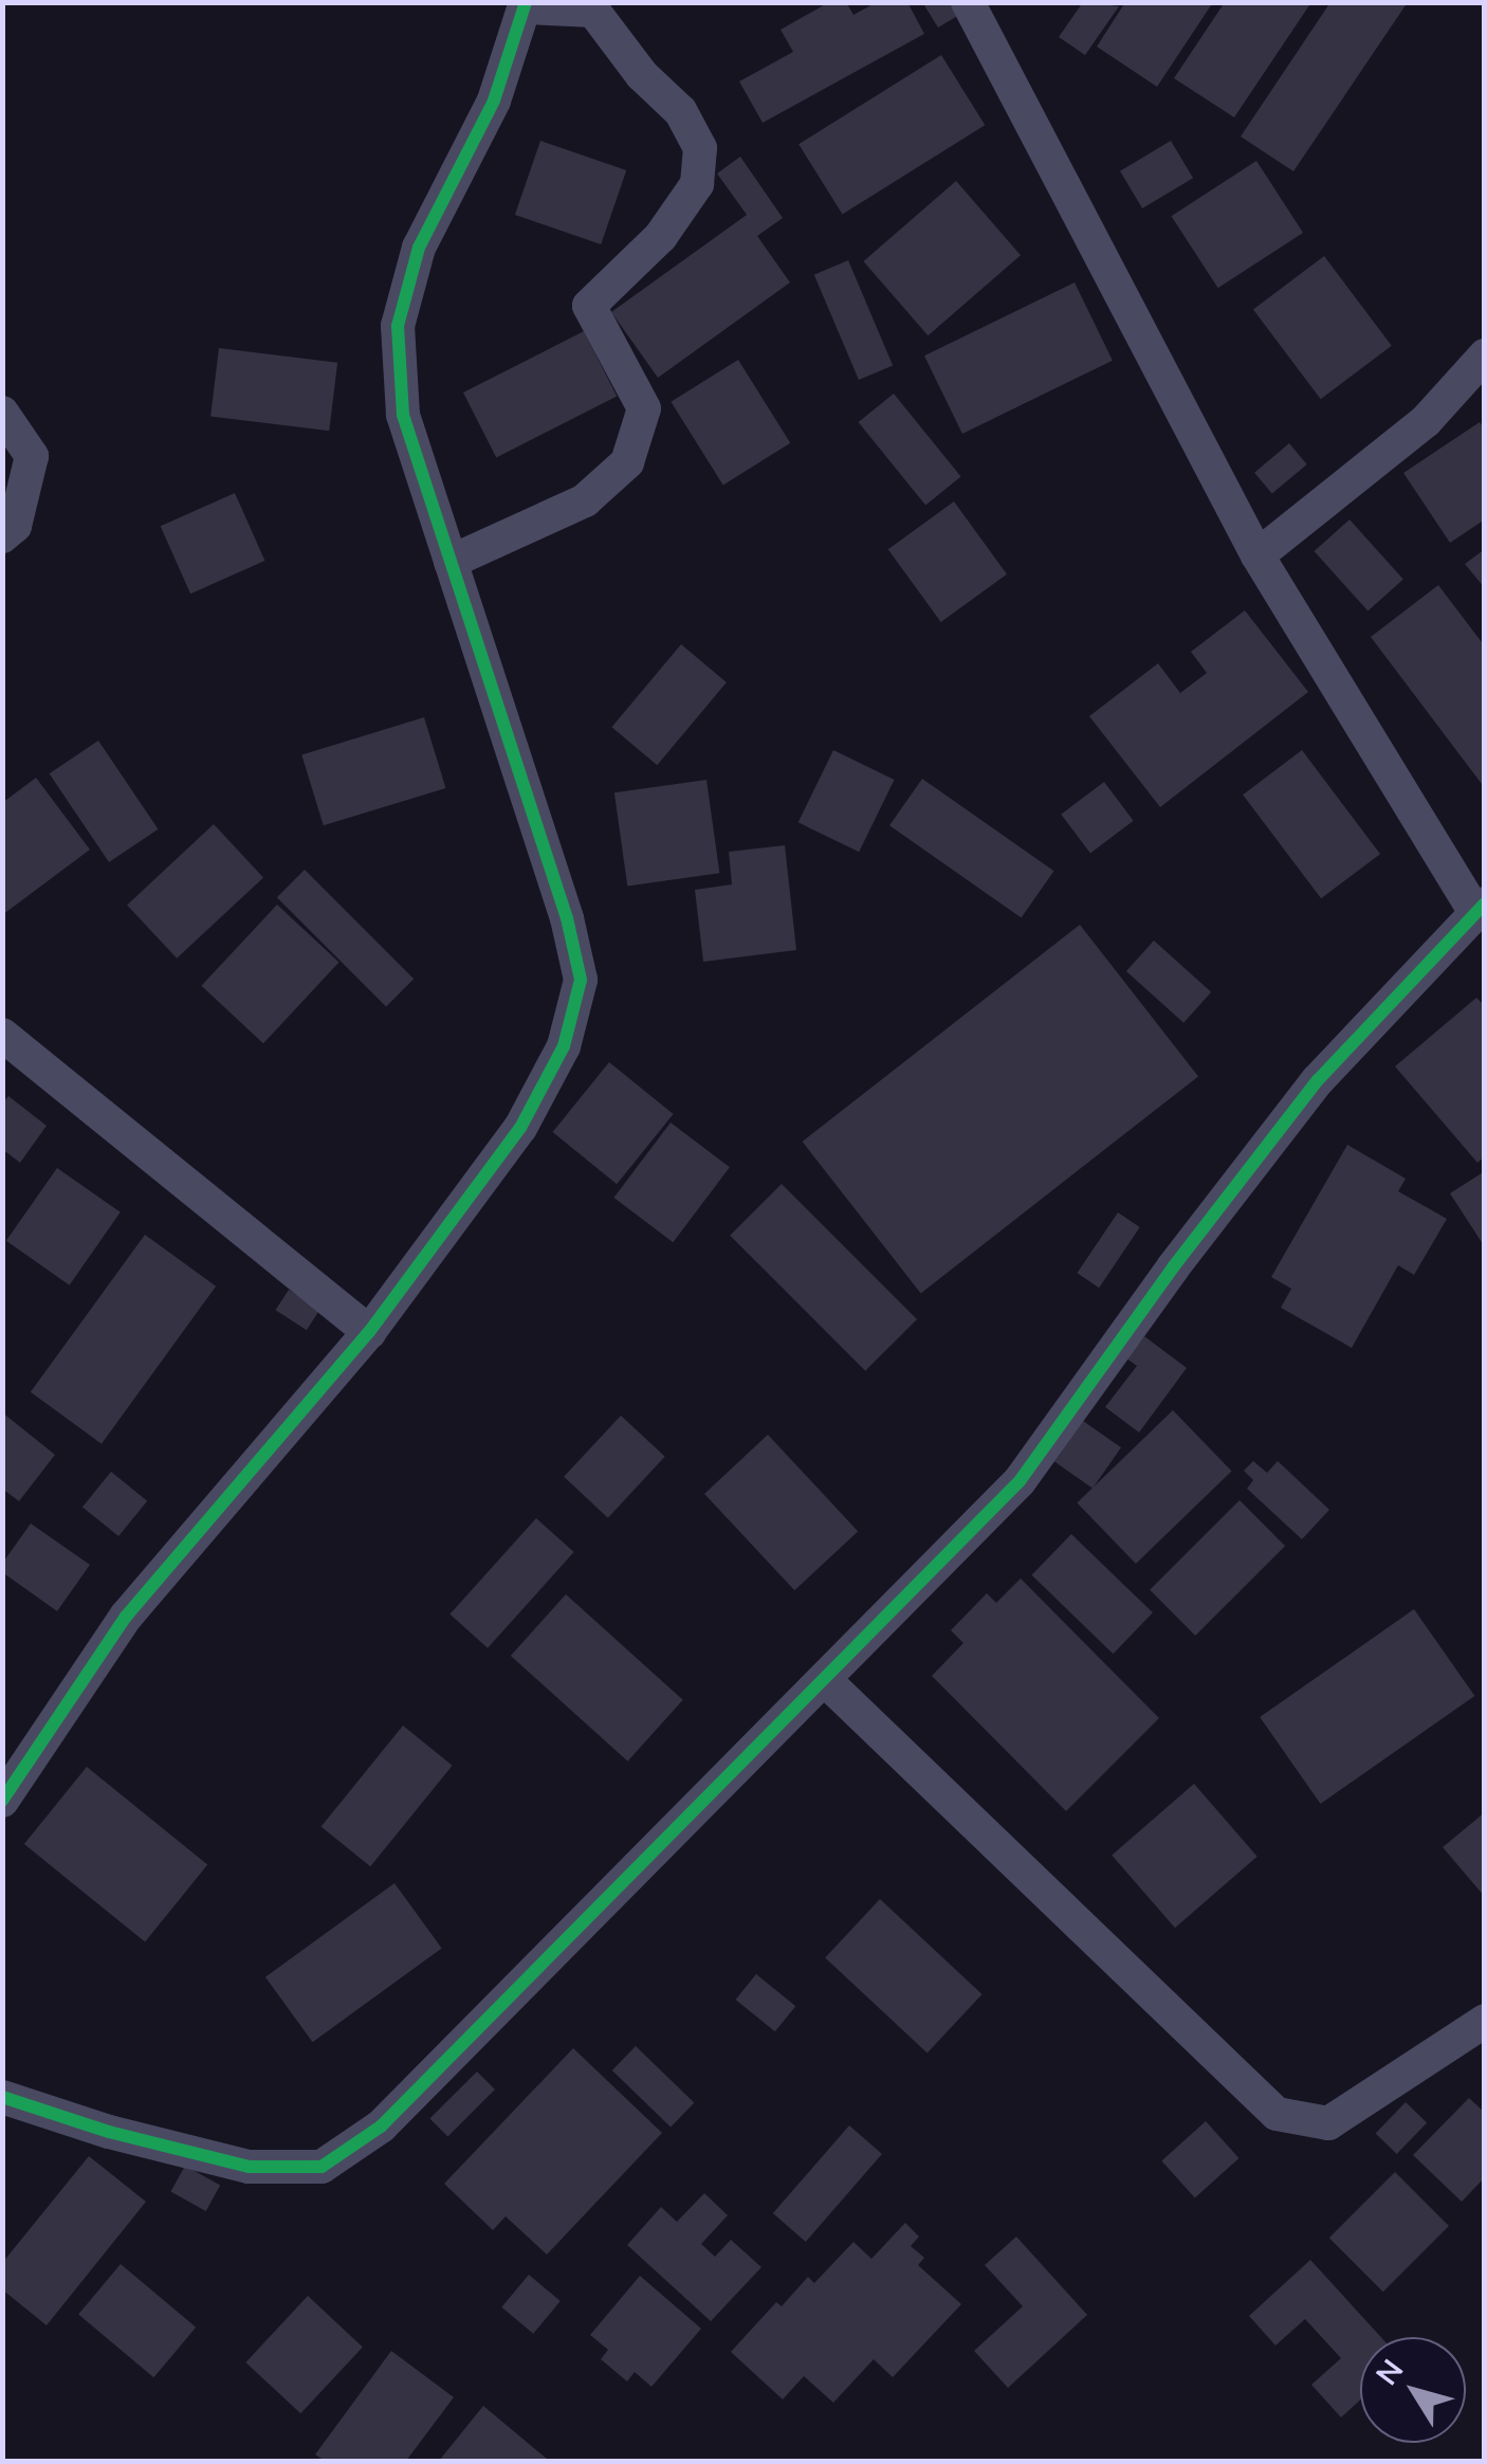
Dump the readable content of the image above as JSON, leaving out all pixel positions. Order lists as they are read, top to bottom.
{
  "north": "top left"
}
